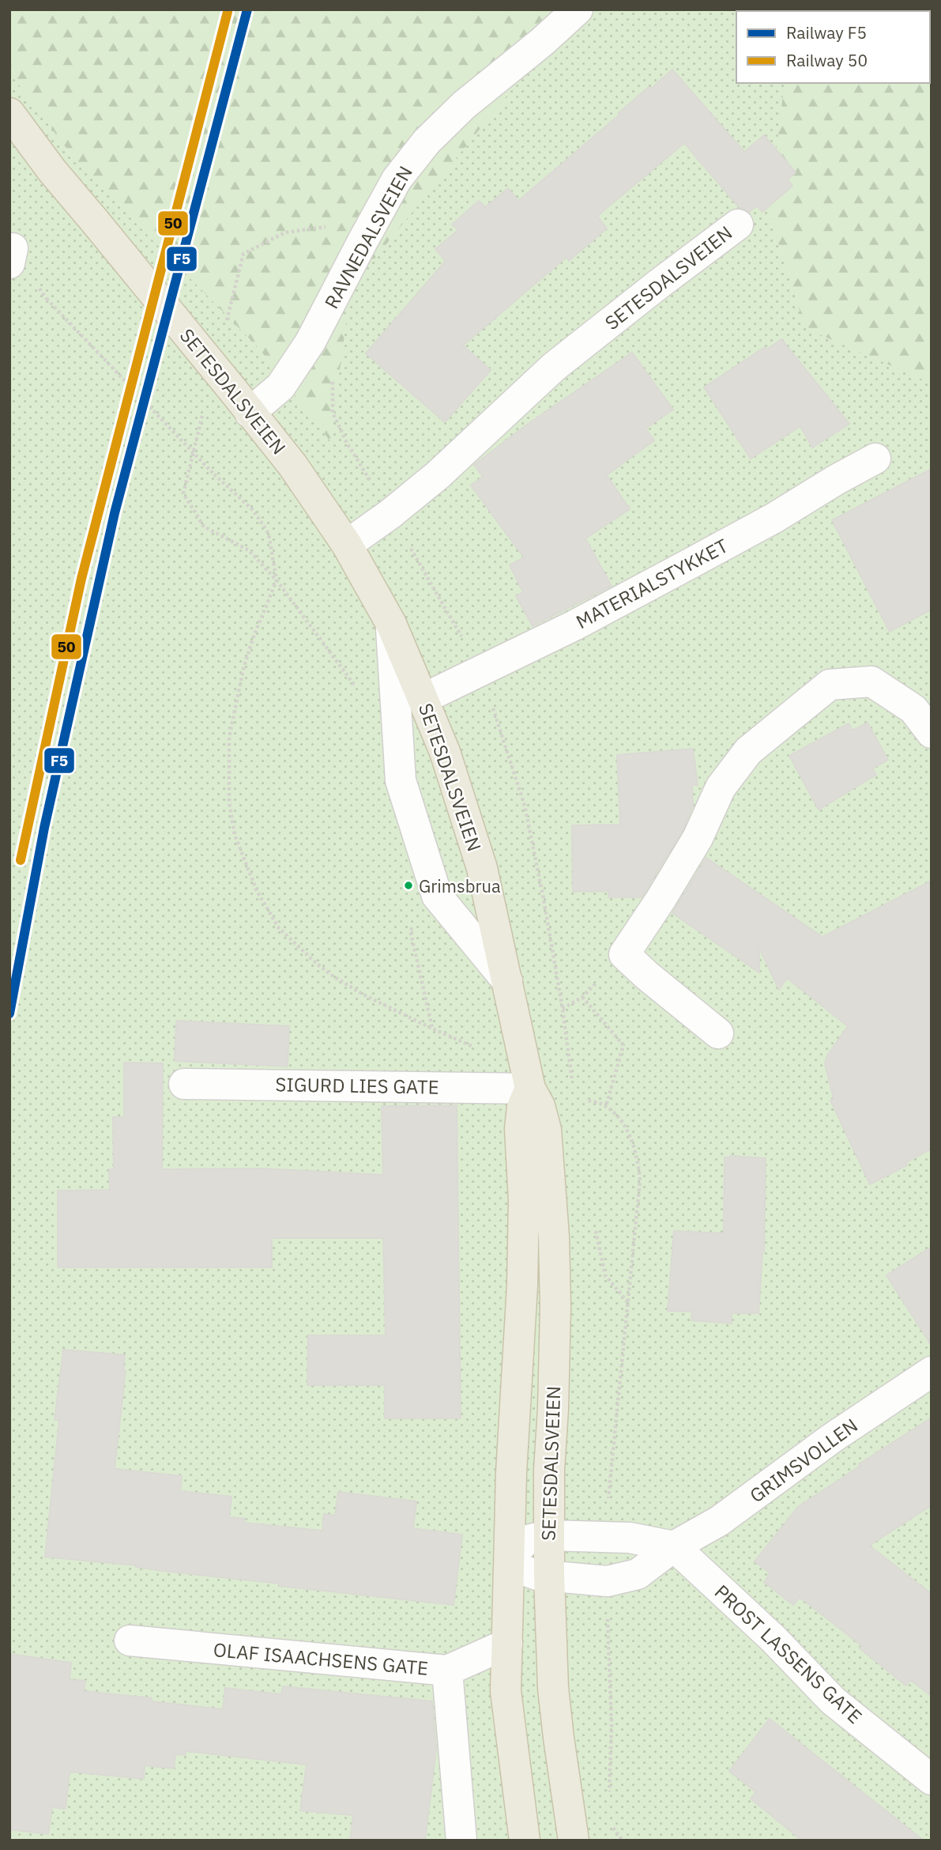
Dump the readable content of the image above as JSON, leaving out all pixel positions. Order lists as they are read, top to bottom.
{
  "streets": {
    "highway": ["SETESDALSVEIEN"],
    "street": [
      "RAVNEDALSVEIEN",
      "MATERIALSTYKKET",
      "SIGURD LIES GATE",
      "GRIMSVOLLEN",
      "PROST LASSENS GATE",
      "OLAF ISAACHSENS GATE"
    ]
  },
  "crossings": [
    ["RAVNEDALSVEIEN", "SETESDALSVEIEN"],
    ["SETESDALSVEIEN", "MATERIALSTYKKET"],
    ["SETESDALSVEIEN", "SIGURD LIES GATE"],
    ["SETESDALSVEIEN", "GRIMSVOLLEN"],
    ["SETESDALSVEIEN", "OLAF ISAACHSENS GATE"],
    ["GRIMSVOLLEN", "PROST LASSENS GATE"]
  ],
  "places": ["Grimsbrua"],
  "lines": ["rail line F5", "rail line 50"],
  "legend": ["Railway F5", "Railway 50"]
}
